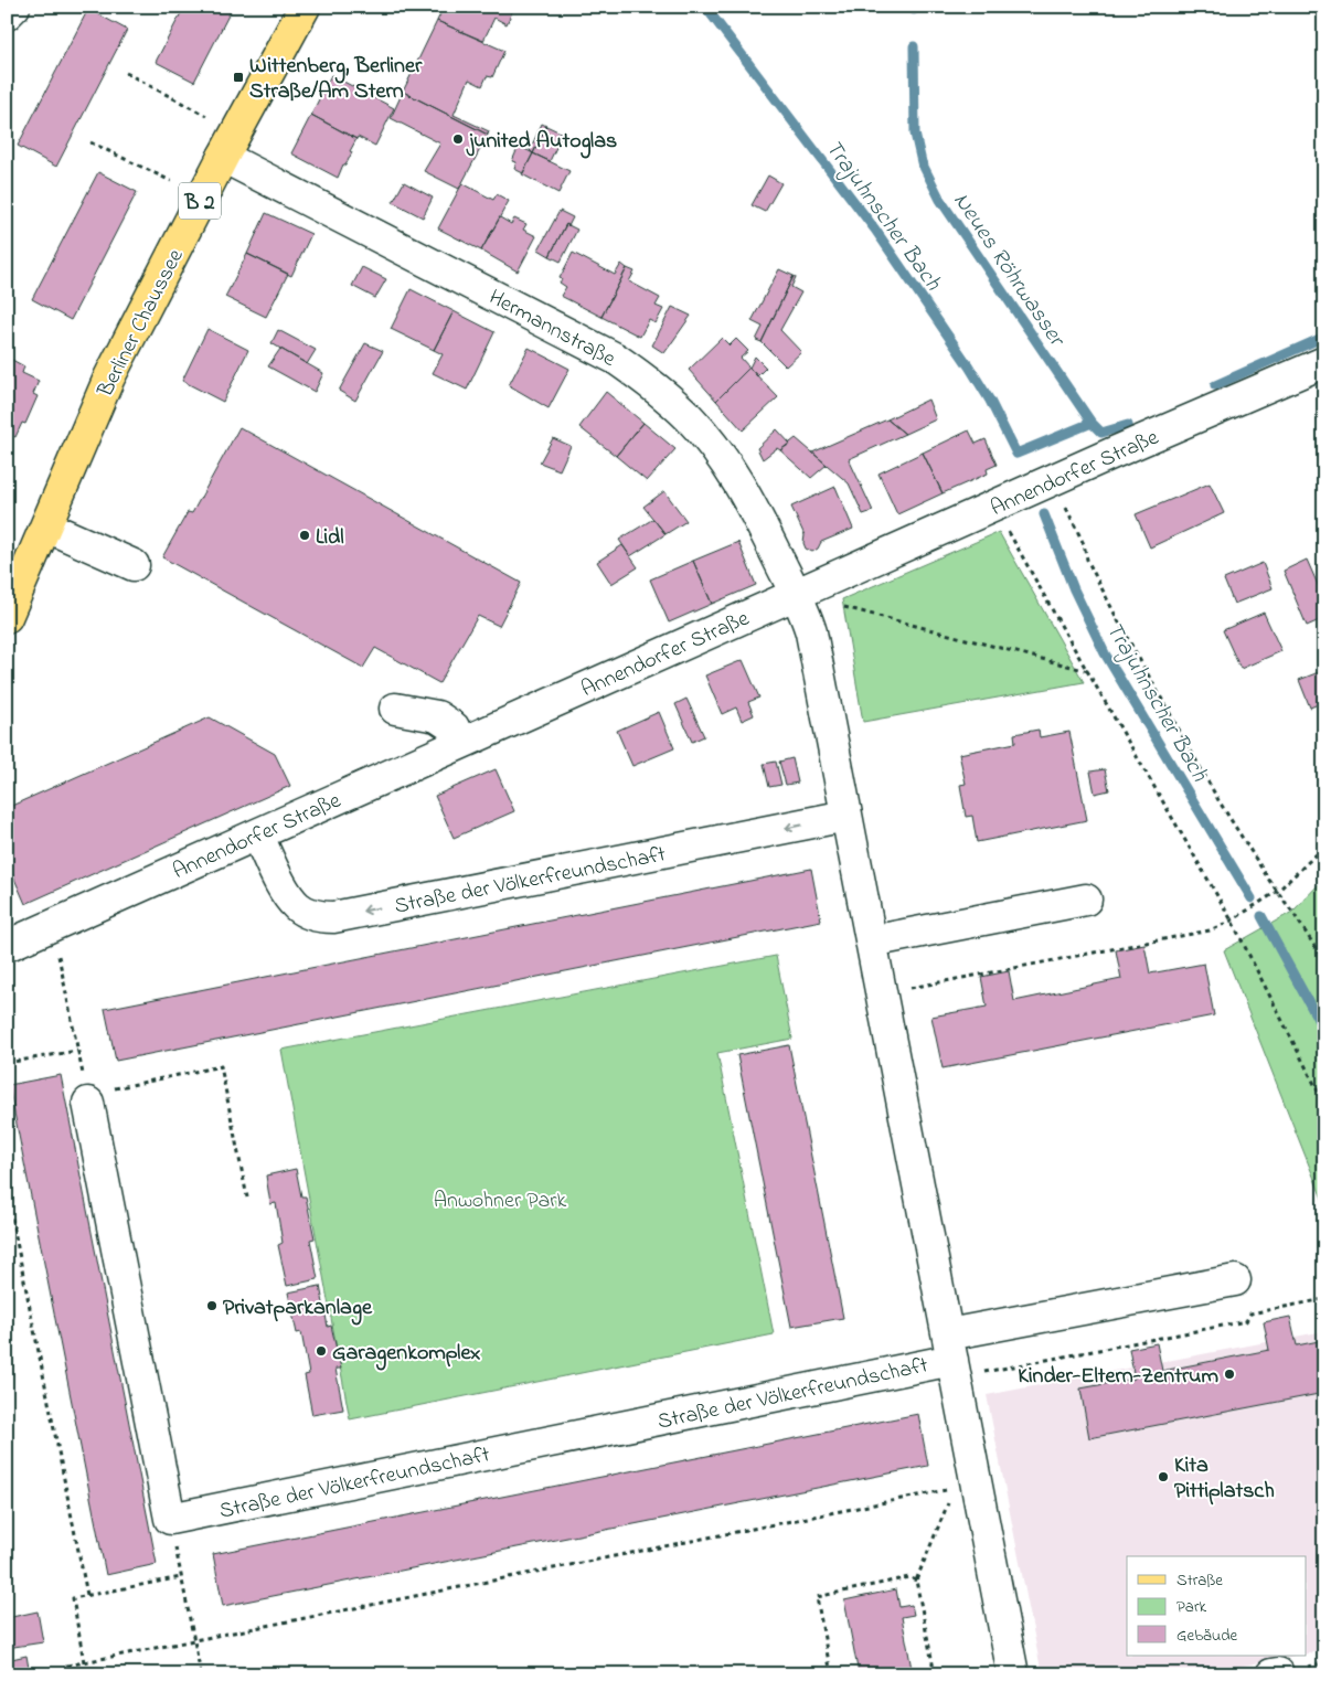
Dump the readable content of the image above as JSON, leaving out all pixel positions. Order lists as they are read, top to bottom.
{
  "streets": {
    "main road": ["B 2", "Berliner Chaussee"],
    "street": ["Hermannstraße", "Annendorfer Straße", "Straße der Völkerfreundschaft"]
  },
  "crossings": [
    ["Berliner Chaussee", "Hermannstraße"],
    ["Hermannstraße", "Annendorfer Straße"],
    ["Hermannstraße", "Straße der Völkerfreundschaft"],
    ["Annendorfer Straße", "Straße der Völkerfreundschaft"]
  ],
  "water": ["Trajuhnscher Bach", "Neues Röhrwasser"],
  "parks": ["Anwohner Park"],
  "places": {
    "transit": ["Wittenberg, Berliner Straße/Am Stern"],
    "other": [
      "junited Autoglas",
      "Lidl",
      "Privatparkanlage",
      "Garagenkomplex",
      "Kinder-Eltern-Zentrum",
      "Kita Pittiplatsch"
    ]
  },
  "legend": ["Straße", "Park", "Gebäude"]
}
